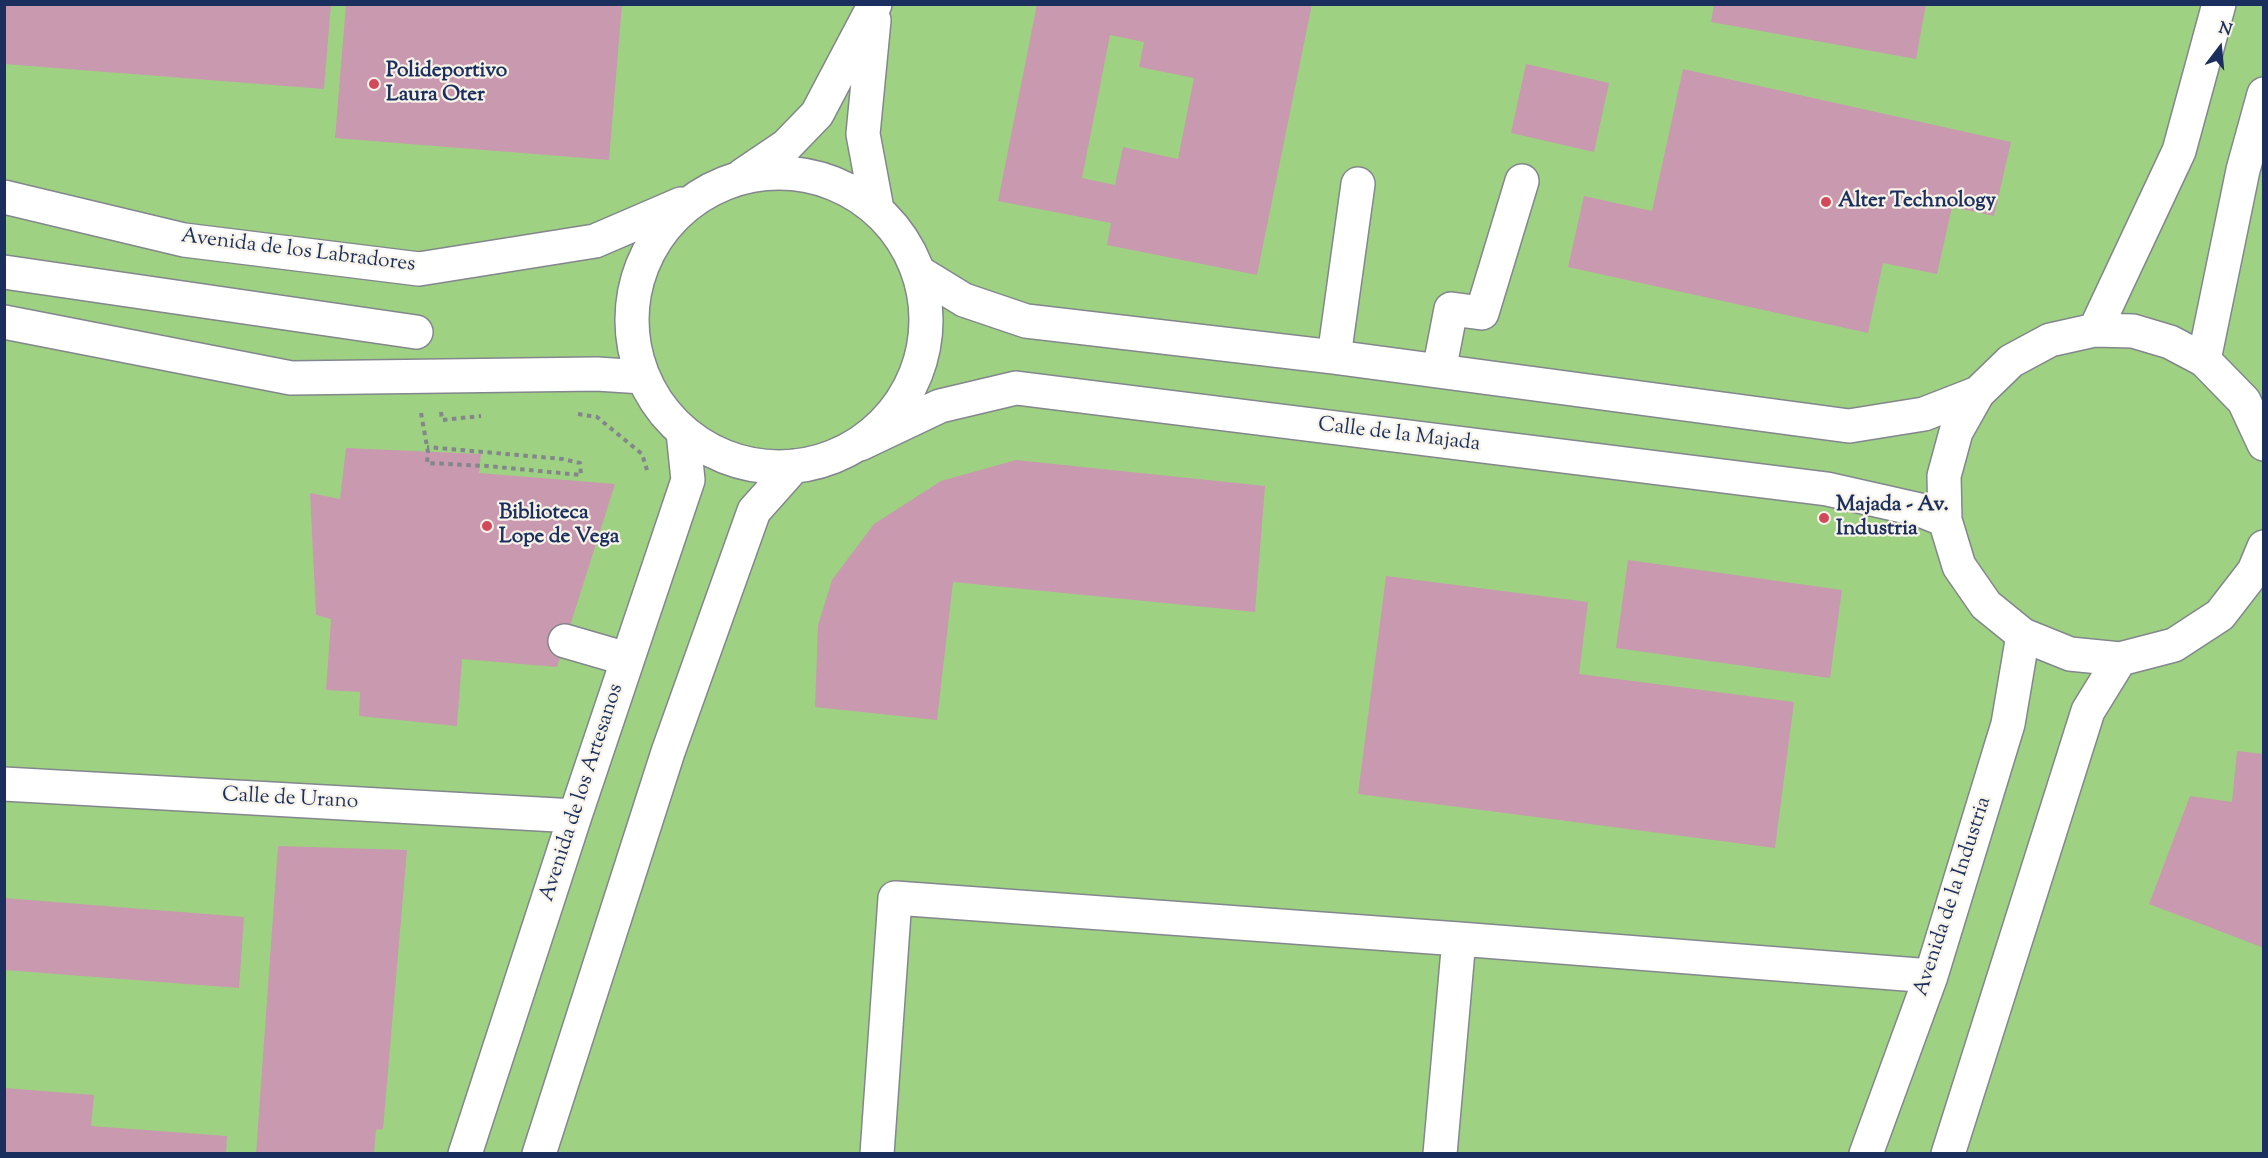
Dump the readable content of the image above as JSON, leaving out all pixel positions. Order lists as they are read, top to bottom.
{
  "streets": {
    "street": [
      "Avenida de los Labradores",
      "Calle de la Majada",
      "Avenida de los Artesanos",
      "Calle de Urano",
      "Avenida de la Industria"
    ]
  },
  "crossings": [
    ["Avenida de los Labradores", "Calle de la Majada"],
    ["Calle de la Majada", "Avenida de los Artesanos"],
    ["Avenida de los Artesanos", "Calle de Urano"]
  ],
  "places": [
    "Polideportivo Laura Oter",
    "Alter Technology",
    "Majada - Av. Industria",
    "Biblioteca Lope de Vega"
  ],
  "north": "top"
}
